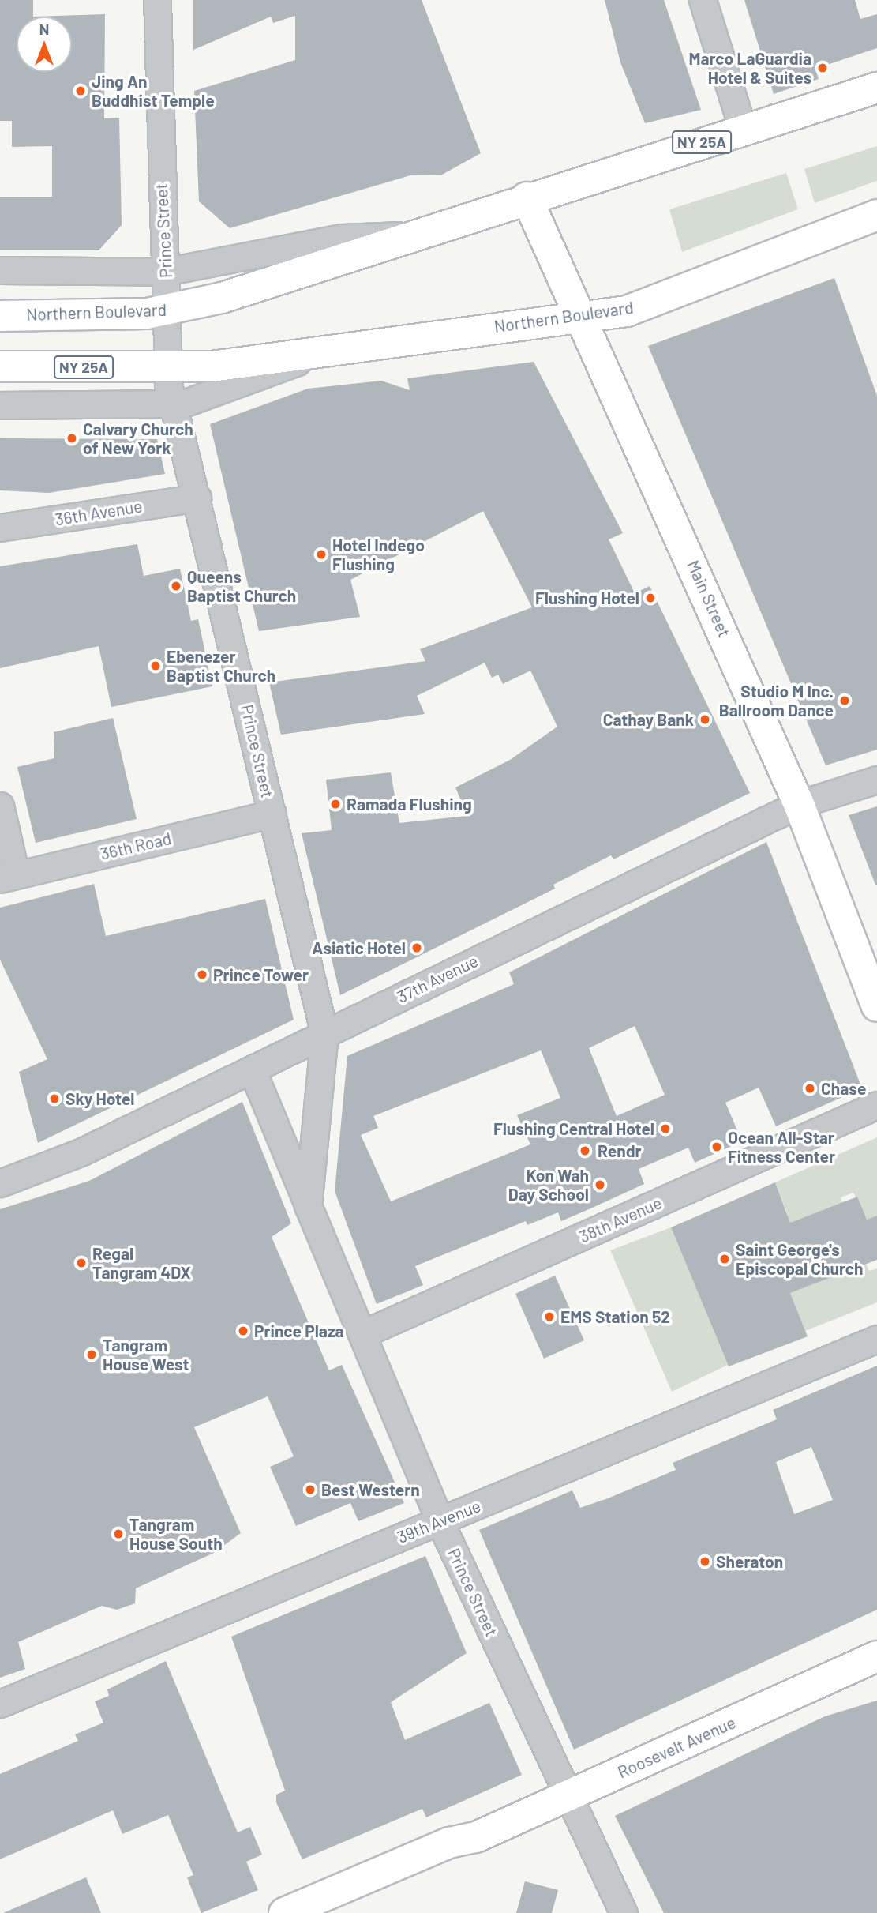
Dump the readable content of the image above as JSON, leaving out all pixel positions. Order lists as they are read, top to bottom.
{
  "streets": {
    "main road": [
      "NY 25A",
      "Northern Boulevard",
      "Main Street",
      "Roosevelt Avenue"
    ],
    "street": [
      "Prince Street",
      "36th Avenue",
      "36th Road",
      "37th Avenue",
      "38th Avenue",
      "39th Avenue"
    ]
  },
  "crossings": [
    ["Prince Street", "Northern Boulevard"],
    ["Prince Street", "36th Avenue"],
    ["Prince Street", "36th Road"],
    ["Prince Street", "37th Avenue"],
    ["Prince Street", "38th Avenue"],
    ["Prince Street", "39th Avenue"],
    ["Prince Street", "Roosevelt Avenue"],
    ["Northern Boulevard", "Main Street"],
    ["Main Street", "37th Avenue"]
  ],
  "places": [
    "Marco LaGuardia Hotel & Suites",
    "Jing An Buddhist Temple",
    "Calvary Church of New York",
    "Hotel Indego Flushing",
    "Queens Baptist Church",
    "Flushing Hotel",
    "Ebenezer Baptist Church",
    "Studio M Inc. Ballroom Dance",
    "Cathay Bank",
    "Ramada Flushing",
    "Asiatic Hotel",
    "Prince Tower",
    "Chase",
    "Sky Hotel",
    "Flushing Central Hotel",
    "Ocean All-Star Fitness Center",
    "Rendr",
    "Kon Wah Day School",
    "Saint George's Episcopal Church",
    "Regal Tangram 4DX",
    "EMS Station 52",
    "Prince Plaza",
    "Tangram House West",
    "Best Western",
    "Tangram House South",
    "Sheraton"
  ],
  "north": "top"
}
